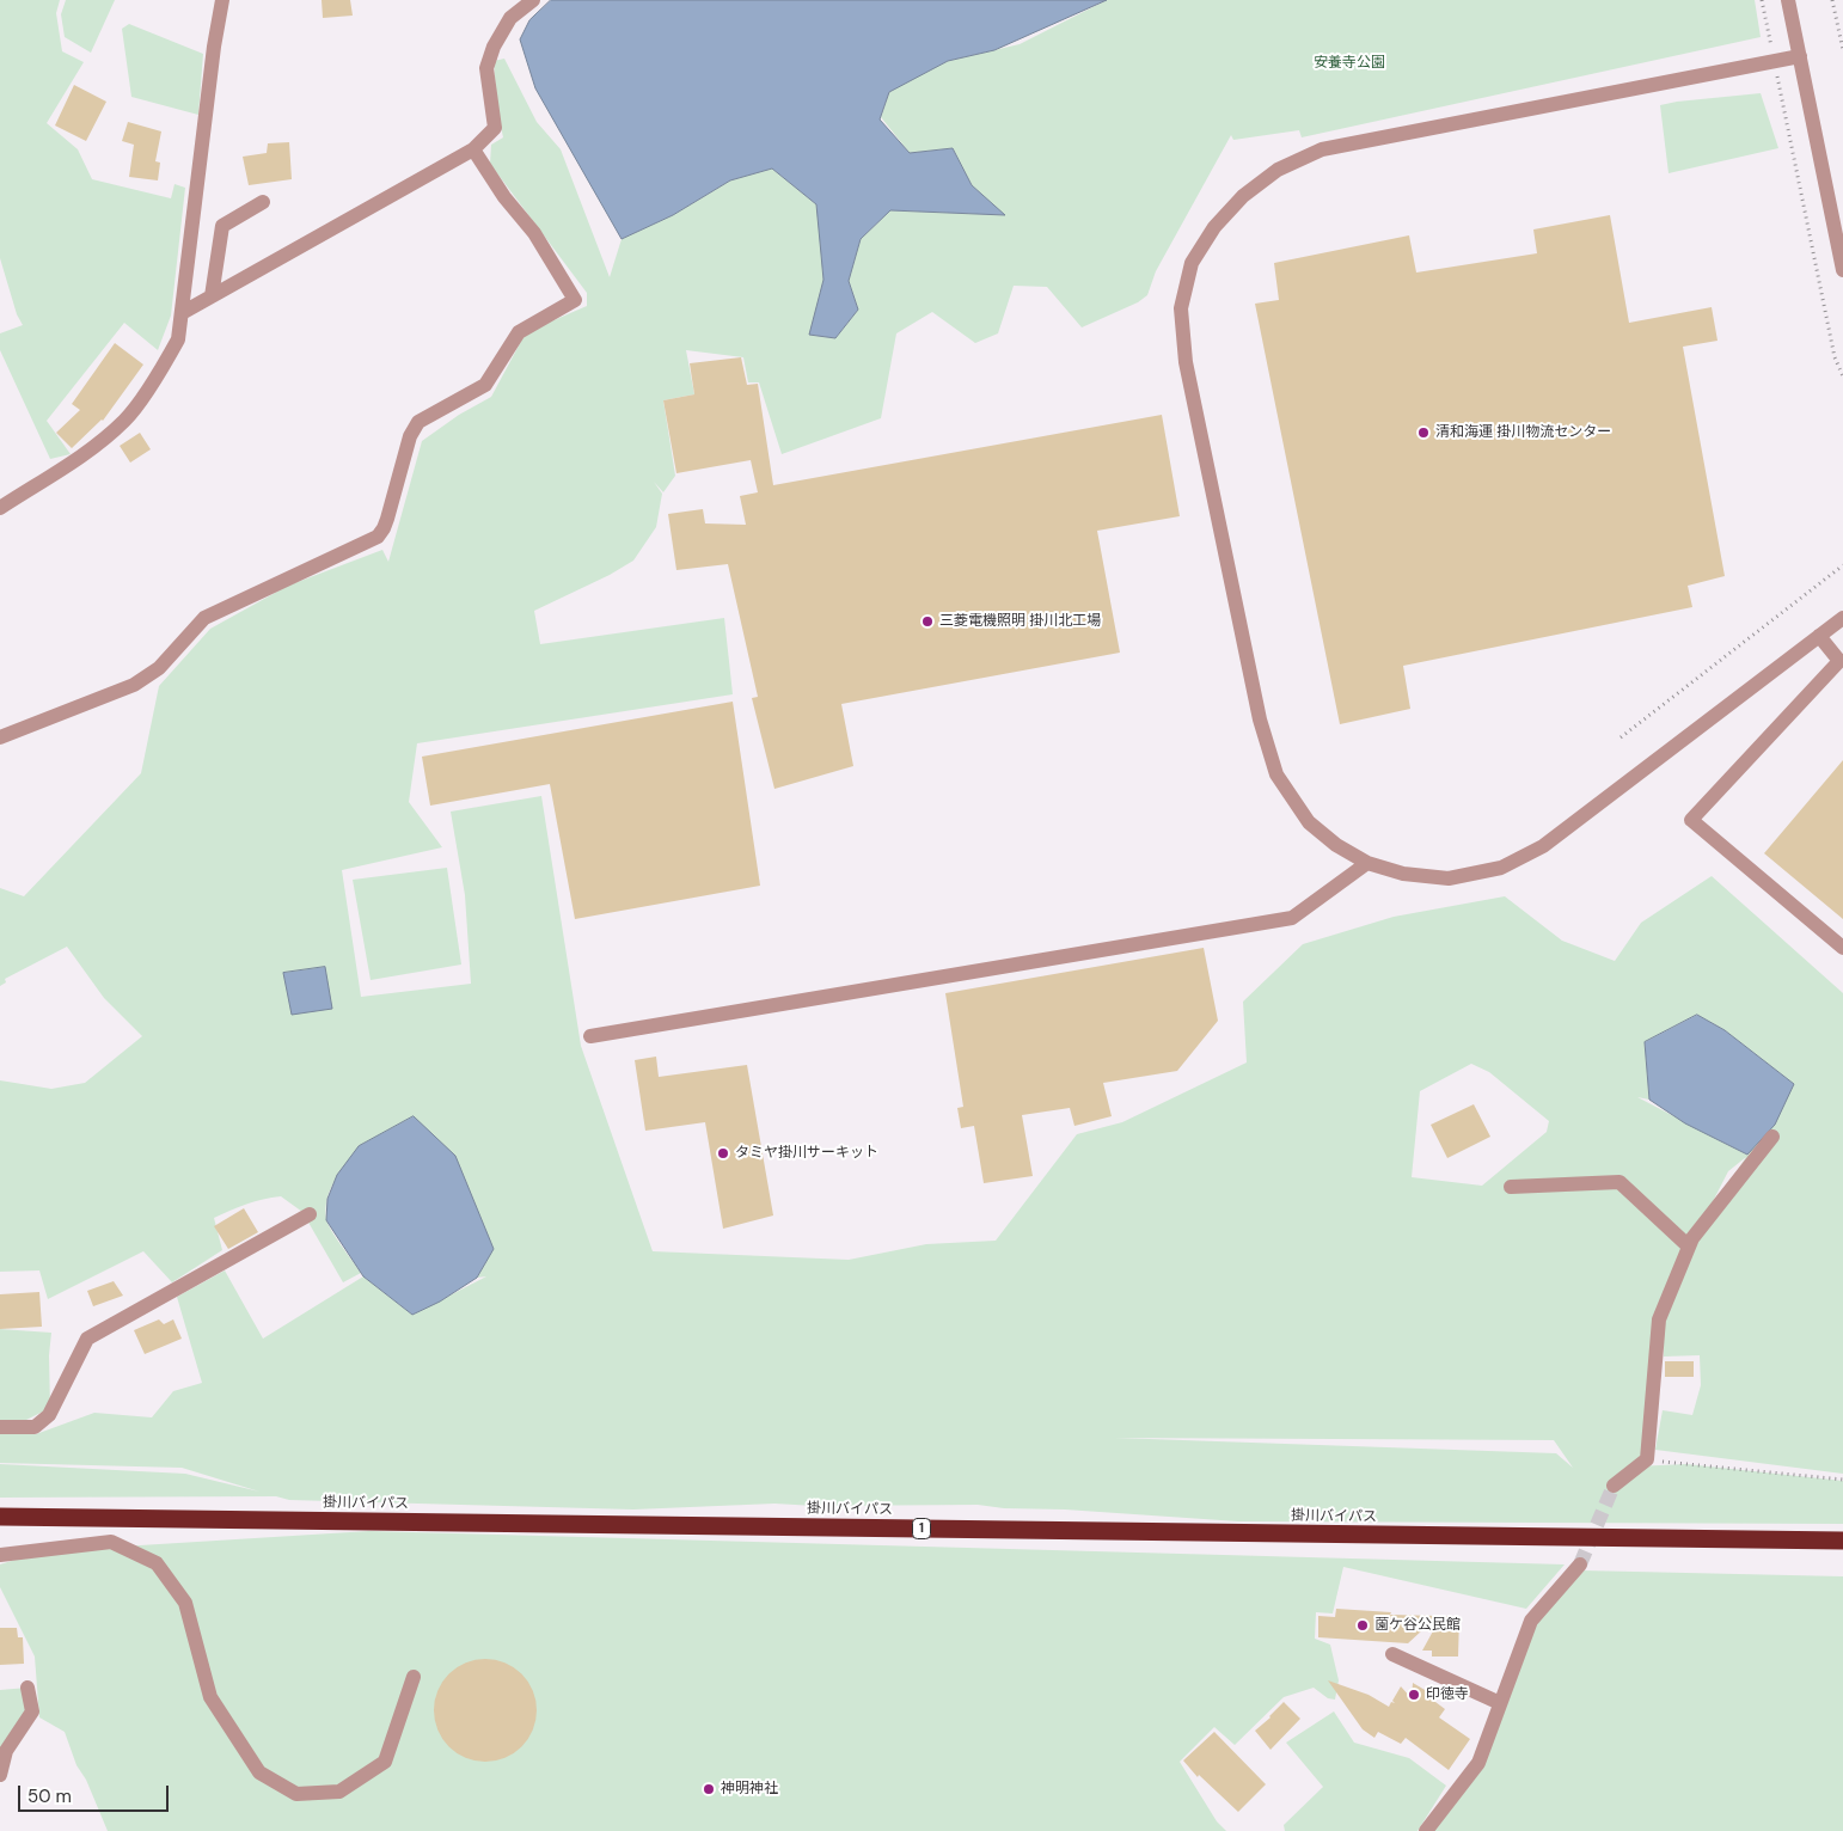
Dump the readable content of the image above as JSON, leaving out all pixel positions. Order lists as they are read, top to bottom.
{
  "streets": {
    "highway": ["掛川バイパス", "1"]
  },
  "parks": ["安養寺公園"],
  "places": [
    "清和海運 掛川物流センター",
    "三菱電機照明 掛川北工場",
    "タミヤ掛川サーキット",
    "薗ケ谷公民館",
    "印徳寺",
    "神明神社"
  ],
  "scale_bar": "50 m"
}
